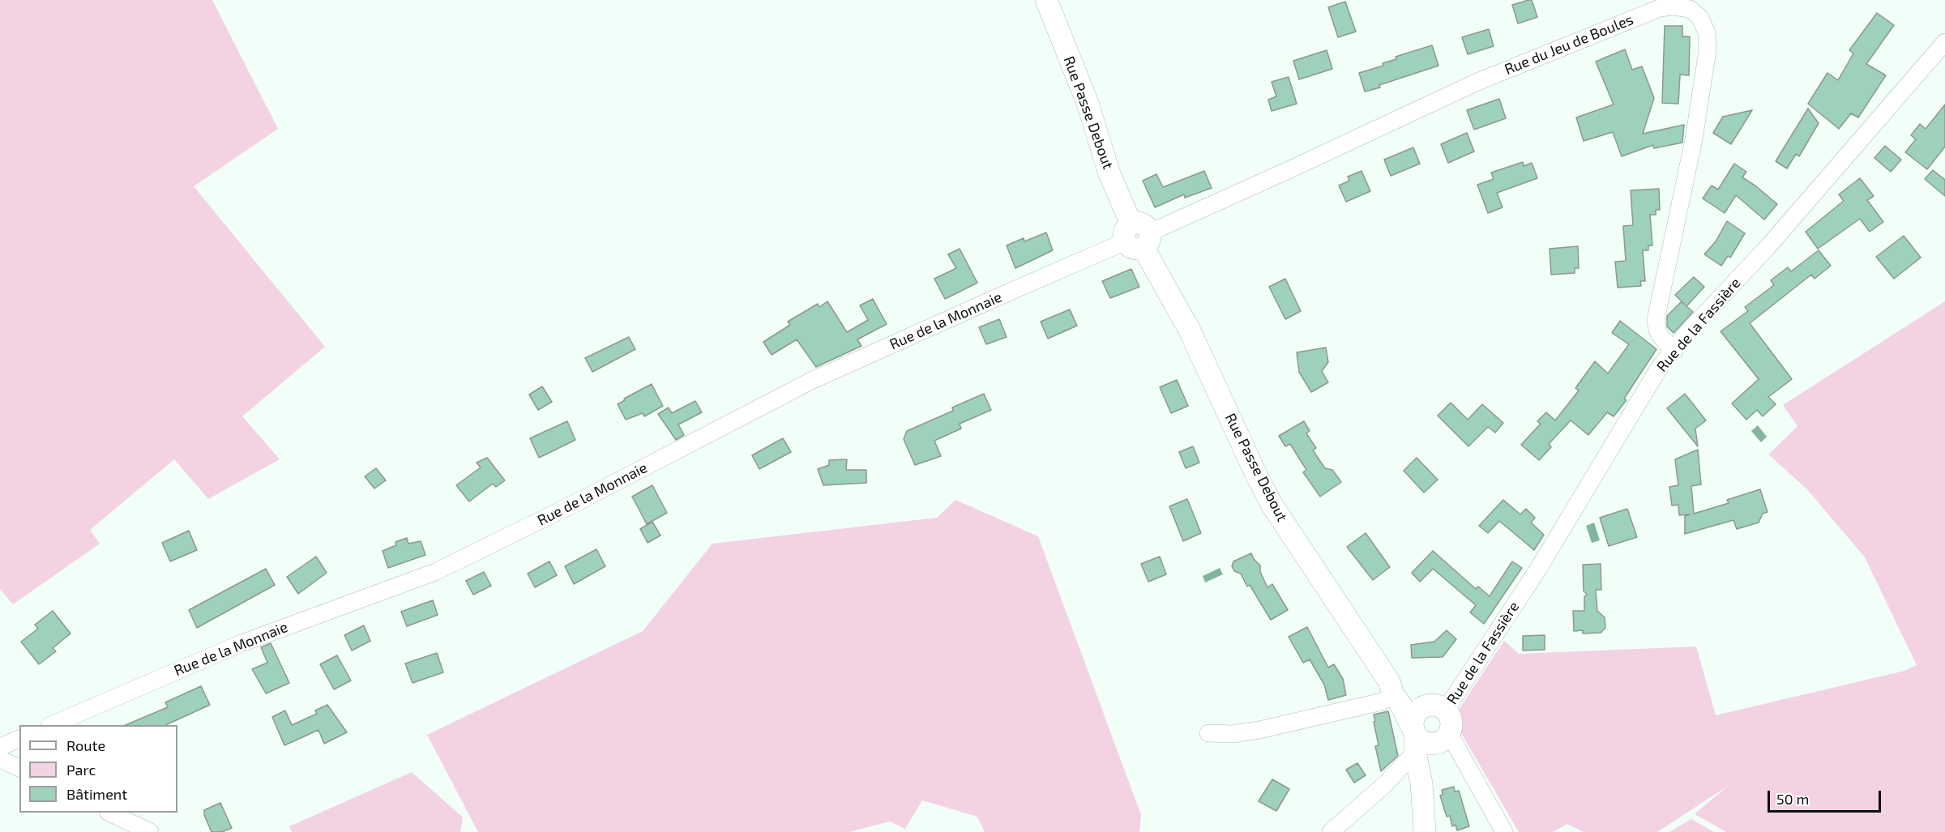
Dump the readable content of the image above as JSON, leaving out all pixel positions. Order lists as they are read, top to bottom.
{
  "streets": {
    "main road": ["Rue Passe Debout"],
    "street": ["Rue du Jeu de Boules", "Rue de la Monnaie", "Rue de la Fassière"]
  },
  "crossings": [
    ["Rue du Jeu de Boules", "Rue Passe Debout"],
    ["Rue du Jeu de Boules", "Rue de la Monnaie"],
    ["Rue du Jeu de Boules", "Rue de la Fassière"],
    ["Rue Passe Debout", "Rue de la Monnaie"]
  ],
  "legend": ["Route", "Parc", "Bâtiment"],
  "scale_bar": "50 m"
}
